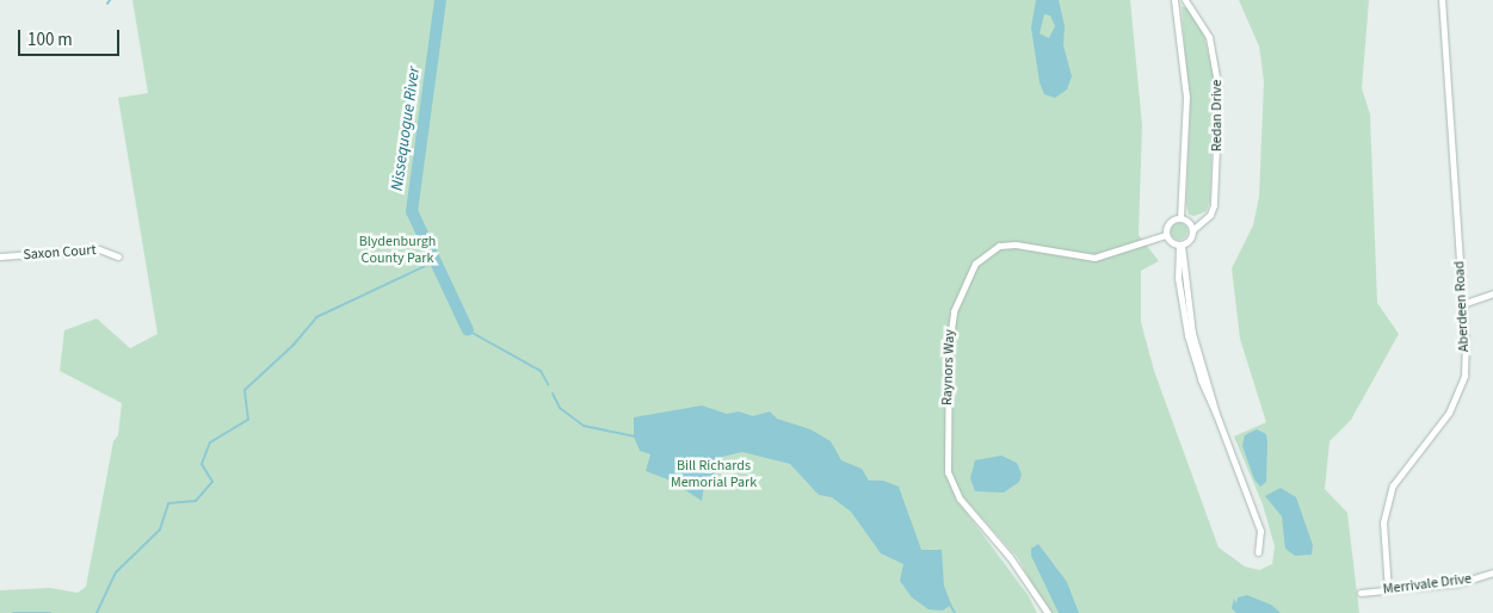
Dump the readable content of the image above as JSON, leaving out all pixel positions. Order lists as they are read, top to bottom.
{
  "streets": {
    "street": [
      "Redan Drive",
      "Saxon Court",
      "Aberdeen Road",
      "Raynors Way",
      "Merrivale Drive"
    ]
  },
  "crossings": [
    ["Redan Drive", "Raynors Way"],
    ["Aberdeen Road", "Merrivale Drive"]
  ],
  "water": ["Nissequogue River"],
  "parks": ["Blydenburgh County Park", "Bill Richards Memorial Park"],
  "scale_bar": "100 m"
}
